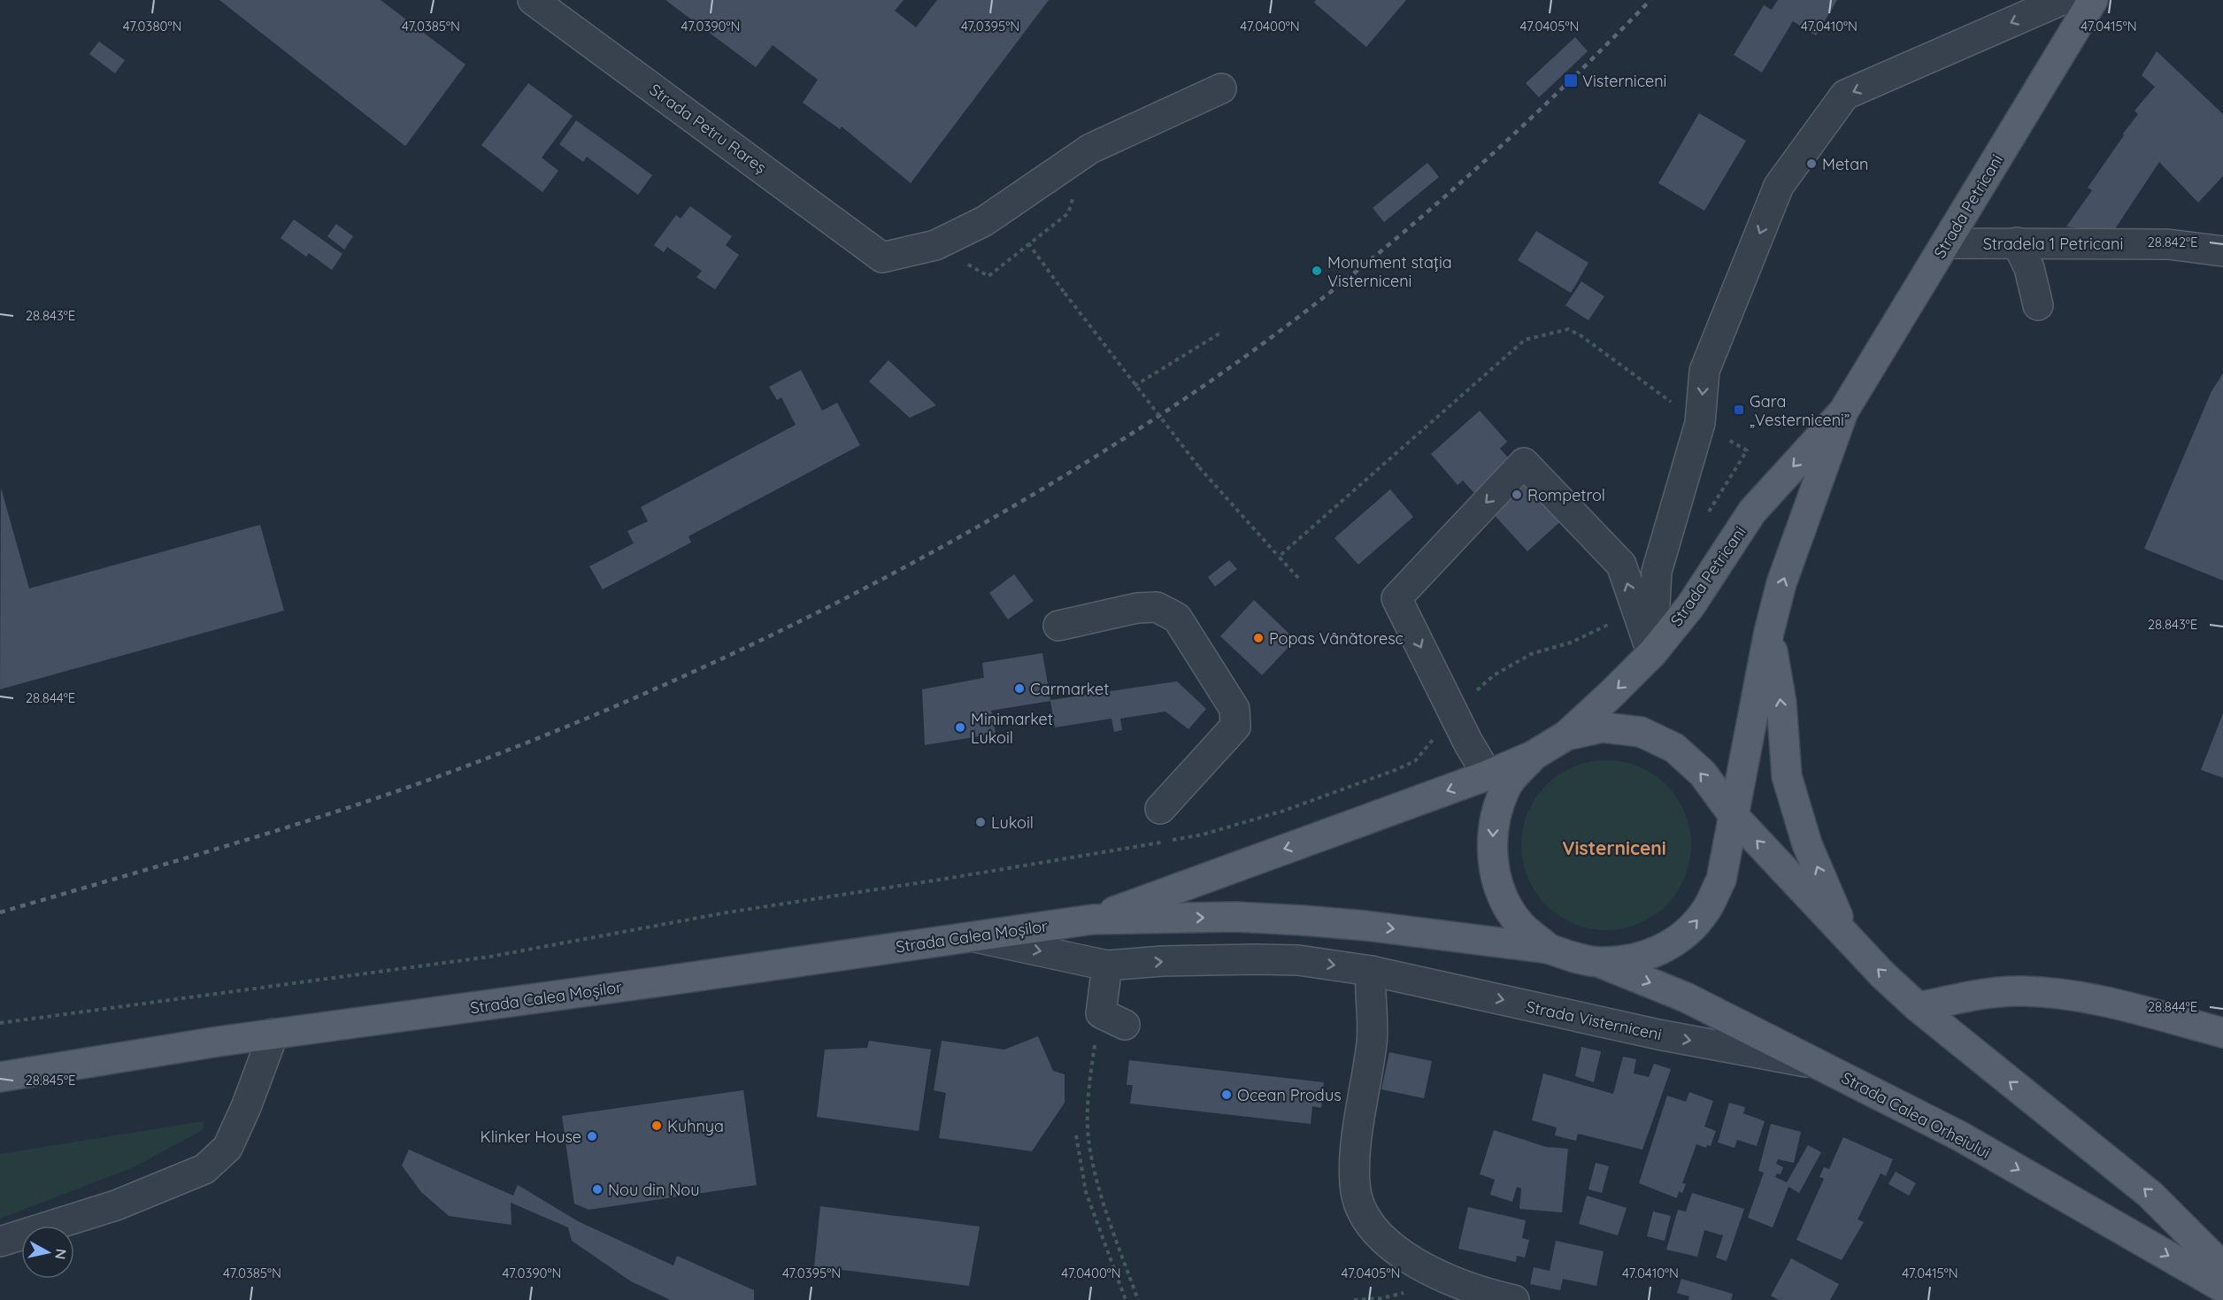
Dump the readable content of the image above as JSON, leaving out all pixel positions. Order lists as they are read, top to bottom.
{
  "streets": {
    "main road": ["Strada Petricani", "Strada Calea Moșilor", "Strada Calea Orheiului"],
    "street": ["Strada Petru Rareș", "Stradela 1 Petricani", "Strada Visterniceni"]
  },
  "crossings": [
    ["Strada Petricani", "Stradela 1 Petricani"],
    ["Strada Petricani", "Strada Calea Orheiului"],
    ["Strada Calea Moșilor", "Strada Visterniceni"],
    ["Strada Visterniceni", "Strada Calea Orheiului"]
  ],
  "one_way": ["Strada Visterniceni"],
  "districts": ["Visterniceni"],
  "places": {
    "transit": ["Visterniceni", "Gara „Vesterniceni”"],
    "other": [
      "Metan",
      "Monument stația Visterniceni",
      "Rompetrol",
      "Popas Vânătoresc",
      "Carmarket",
      "Minimarket Lukoil",
      "Lukoil",
      "Ocean Produs",
      "Kuhnya",
      "Klinker House",
      "Nou din Nou"
    ]
  },
  "north": "right",
  "coordinates": [
    "47.0380°N",
    "47.0385°N",
    "47.0390°N",
    "47.0395°N",
    "47.0400°N",
    "47.0405°N",
    "47.0410°N",
    "47.0415°N",
    "28.842°E",
    "28.843°E",
    "28.844°E",
    "28.845°E"
  ]
}
